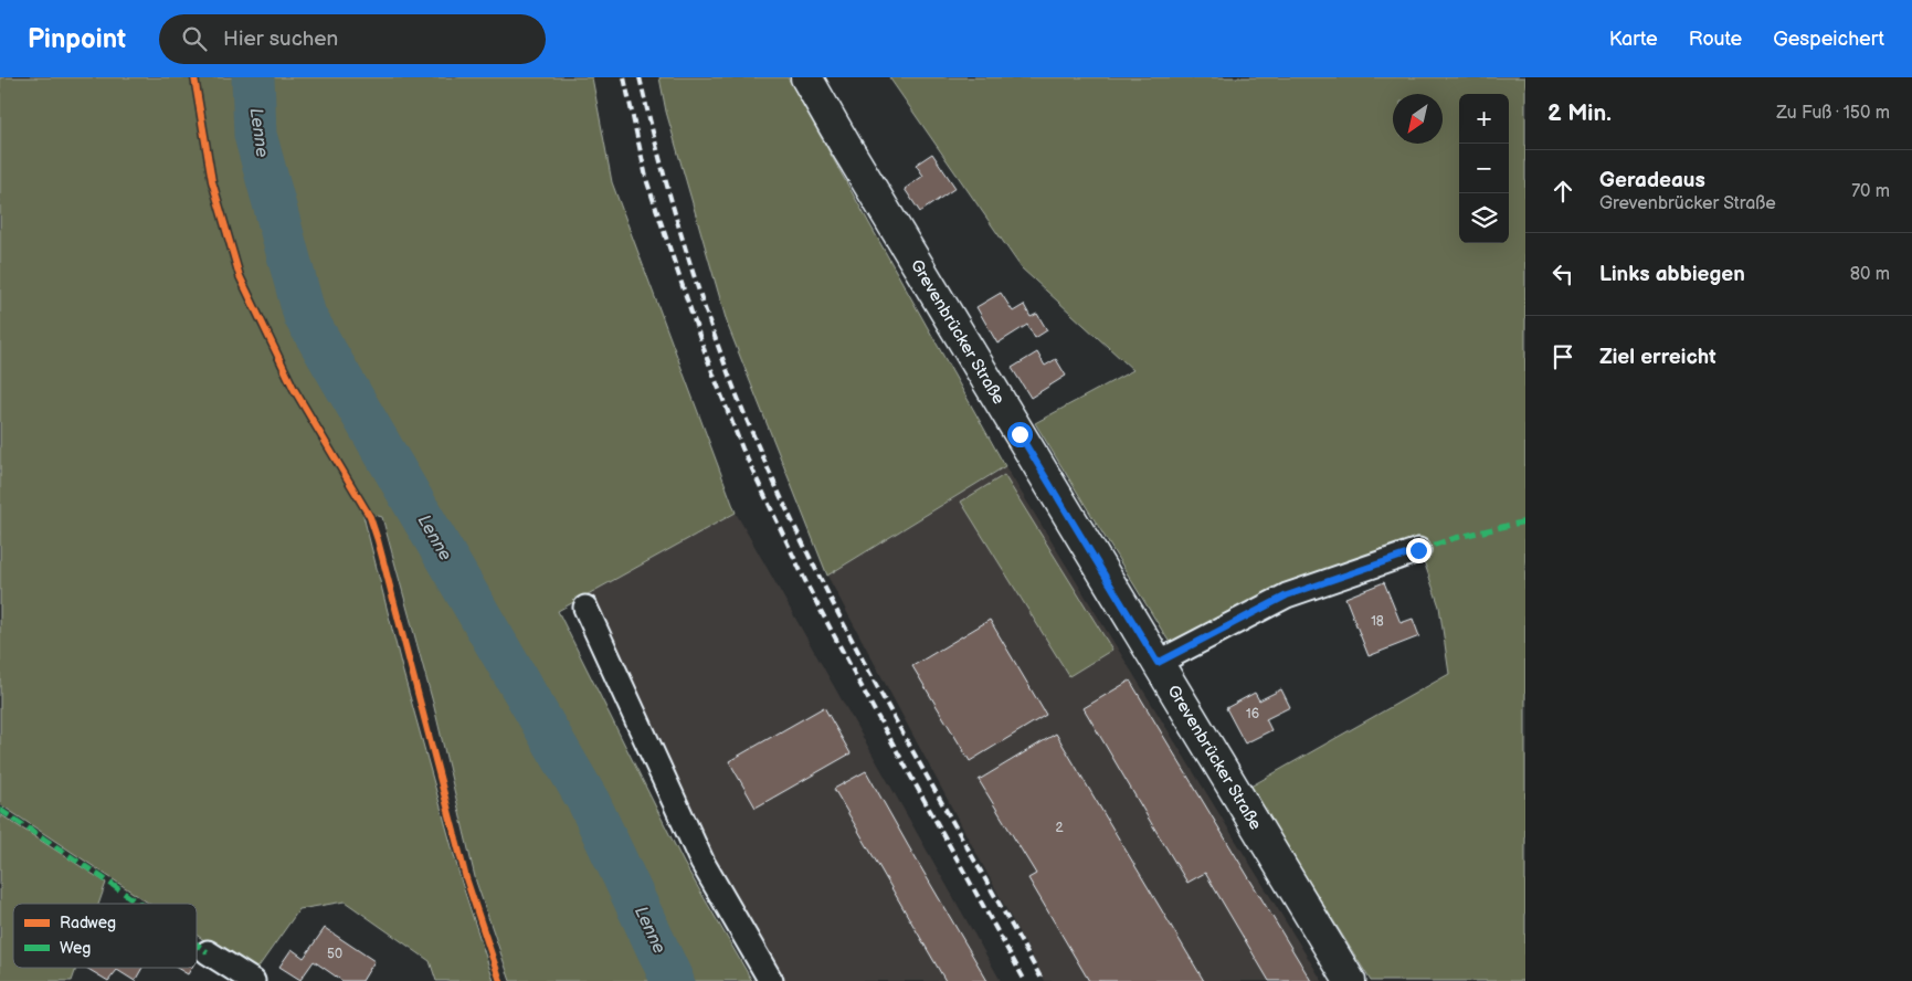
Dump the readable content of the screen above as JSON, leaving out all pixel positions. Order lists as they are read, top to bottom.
{
  "streets": {
    "main road": ["Grevenbrücker Straße"]
  },
  "water": ["Lenne"],
  "house_numbers": [
    "18",
    "16",
    "2",
    "50"
  ],
  "legend": ["Radweg", "Weg"],
  "north": "bottom left",
  "page": {
    "header": "Pinpoint",
    "search": "Hier suchen",
    "nav": ["Karte", "Route", "Gespeichert"],
    "heading": ["2 Min.", "Zu Fuß · 150 m"],
    "map_buttons": ["+", "−"],
    "list": [
      ["Geradeaus", "Grevenbrücker Straße", "70 m"],
      ["Links abbiegen", "80 m"],
      "Ziel erreicht"
    ]
  }
}
